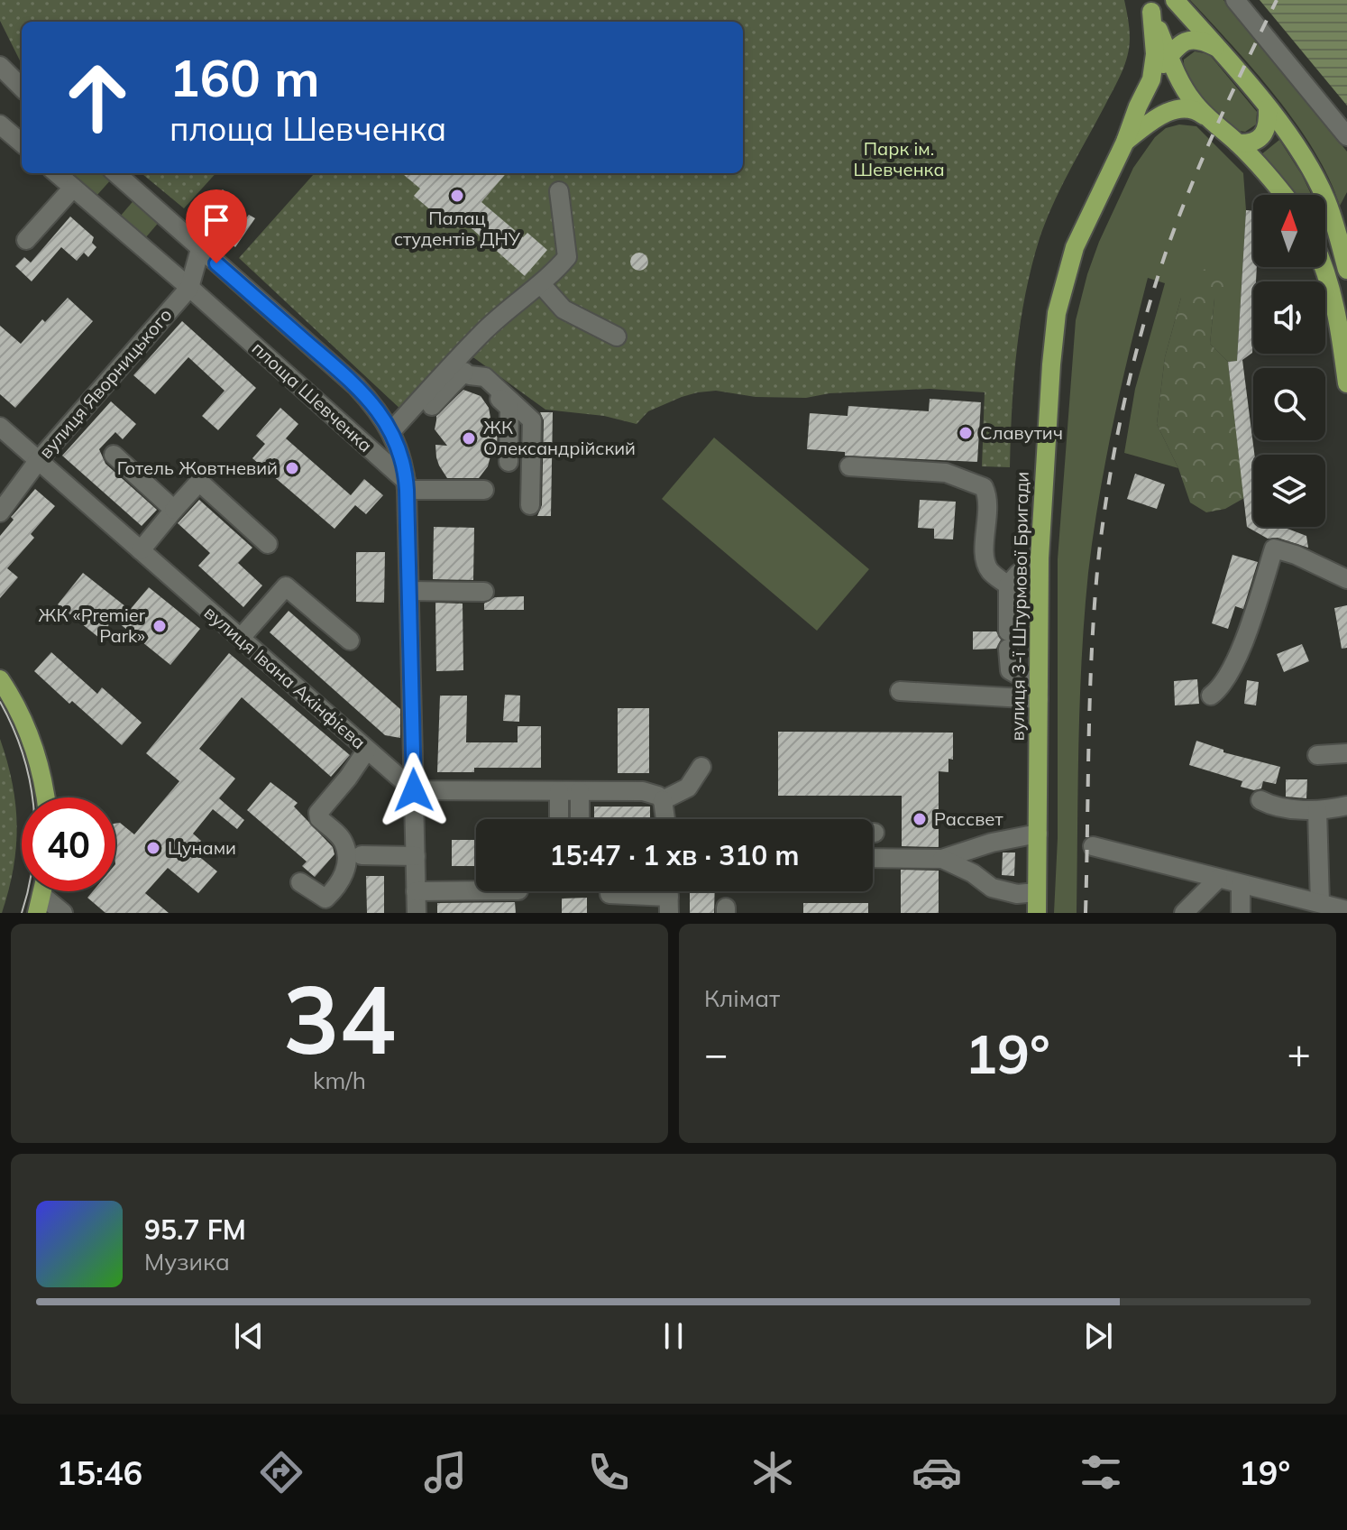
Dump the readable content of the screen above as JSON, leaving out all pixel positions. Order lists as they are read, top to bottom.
{
  "streets": {
    "main road": ["вулиця 3-ї Штурмової Бригади"],
    "street": ["вулиця Яворницького", "площа Шевченка", "вулиця Івана Акінфієва"]
  },
  "crossings": [
    ["вулиця Яворницького", "площа Шевченка"],
    ["вулиця Яворницького", "вулиця Івана Акінфієва"]
  ],
  "parks": ["Парк iм. Шевченка"],
  "places": [
    "Палац студентів ДНУ",
    "Славутич",
    "ЖК Олександрійский",
    "Готель Жовтневий",
    "ЖК «Premier Park»",
    "Рассвет",
    "Цунами"
  ],
  "north": "top",
  "page": {
    "turn": ["160 m", "площа Шевченка"],
    "limit": "40",
    "trip": "15:47 · 1 хв · 310 m",
    "tile": [
      ["34", "km/h"],
      "Клімат"
    ],
    "heat": ["−", "19°", "+"],
    "song": ["95.7 FM", "Музика"],
    "tabs": ["15:46", "19°"]
  }
}
